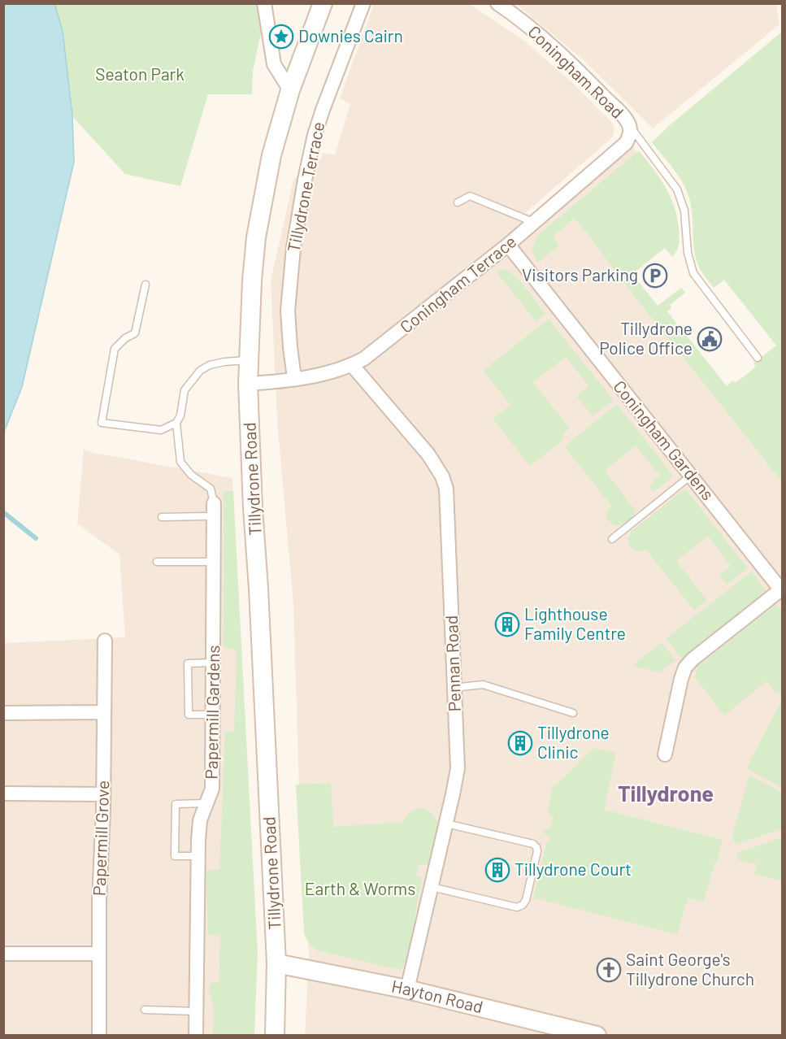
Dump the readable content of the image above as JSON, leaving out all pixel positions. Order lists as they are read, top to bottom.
{
  "streets": {
    "main road": ["Tillydrone Road", "Hayton Road"],
    "street": [
      "Coningham Road",
      "Tillydrone Terrace",
      "Coningham Terrace",
      "Coningham Gardens",
      "Pennan Road",
      "Papermill Gardens",
      "Papermill Grove"
    ]
  },
  "crossings": [
    ["Coningham Road", "Coningham Terrace"],
    ["Tillydrone Terrace", "Coningham Terrace"],
    ["Coningham Terrace", "Coningham Gardens"],
    ["Coningham Terrace", "Tillydrone Road"],
    ["Coningham Terrace", "Pennan Road"],
    ["Tillydrone Road", "Hayton Road"],
    ["Pennan Road", "Hayton Road"]
  ],
  "districts": ["Tillydrone"],
  "parks": ["Seaton Park", "Earth & Worms"],
  "places": {
    "place": ["Downies Cairn"],
    "parking": ["Visitors Parking"],
    "public building": ["Tillydrone Police Office"],
    "building": ["Lighthouse Family Centre", "Tillydrone Clinic", "Tillydrone Court"],
    "church": ["Saint George's Tillydrone Church"]
  }
}
